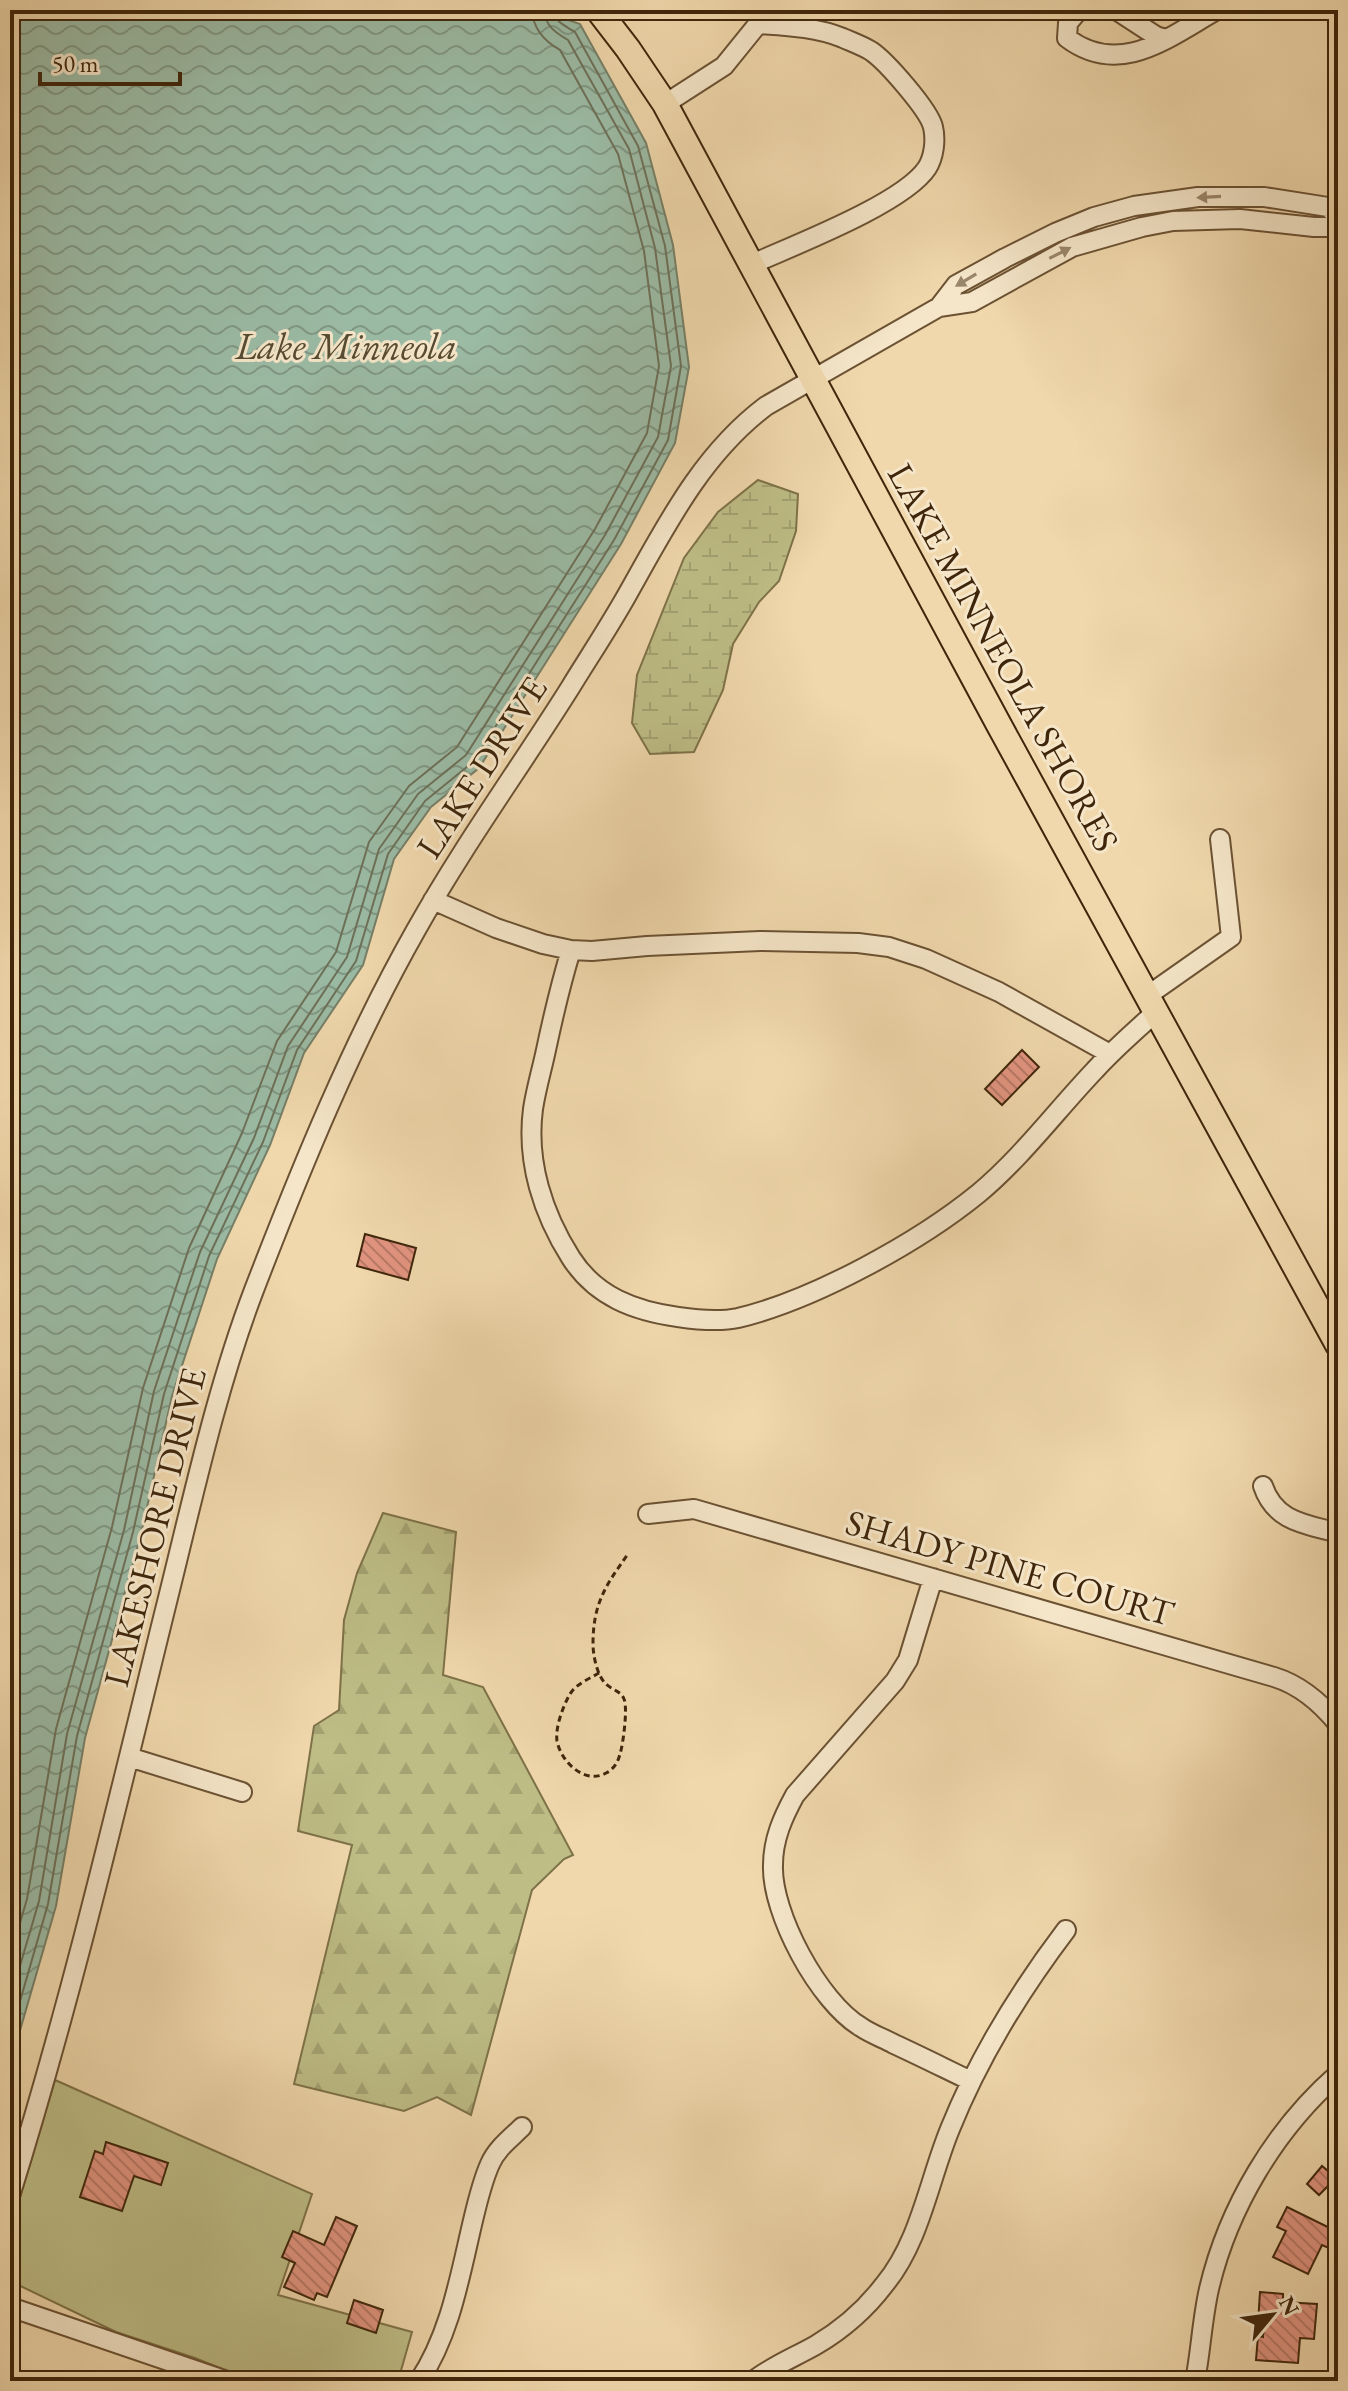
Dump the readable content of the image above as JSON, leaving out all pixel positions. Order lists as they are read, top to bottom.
{
  "streets": {
    "main road": ["LAKE MINNEOLA SHORES"],
    "street": ["LAKE DRIVE", "LAKESHORE DRIVE", "SHADY PINE COURT"]
  },
  "crossings": [
    ["LAKE MINNEOLA SHORES", "LAKE DRIVE"],
    ["LAKE DRIVE", "LAKESHORE DRIVE"]
  ],
  "water": ["Lake Minneola"],
  "scale_bar": "50 m",
  "north": "top right"
}
